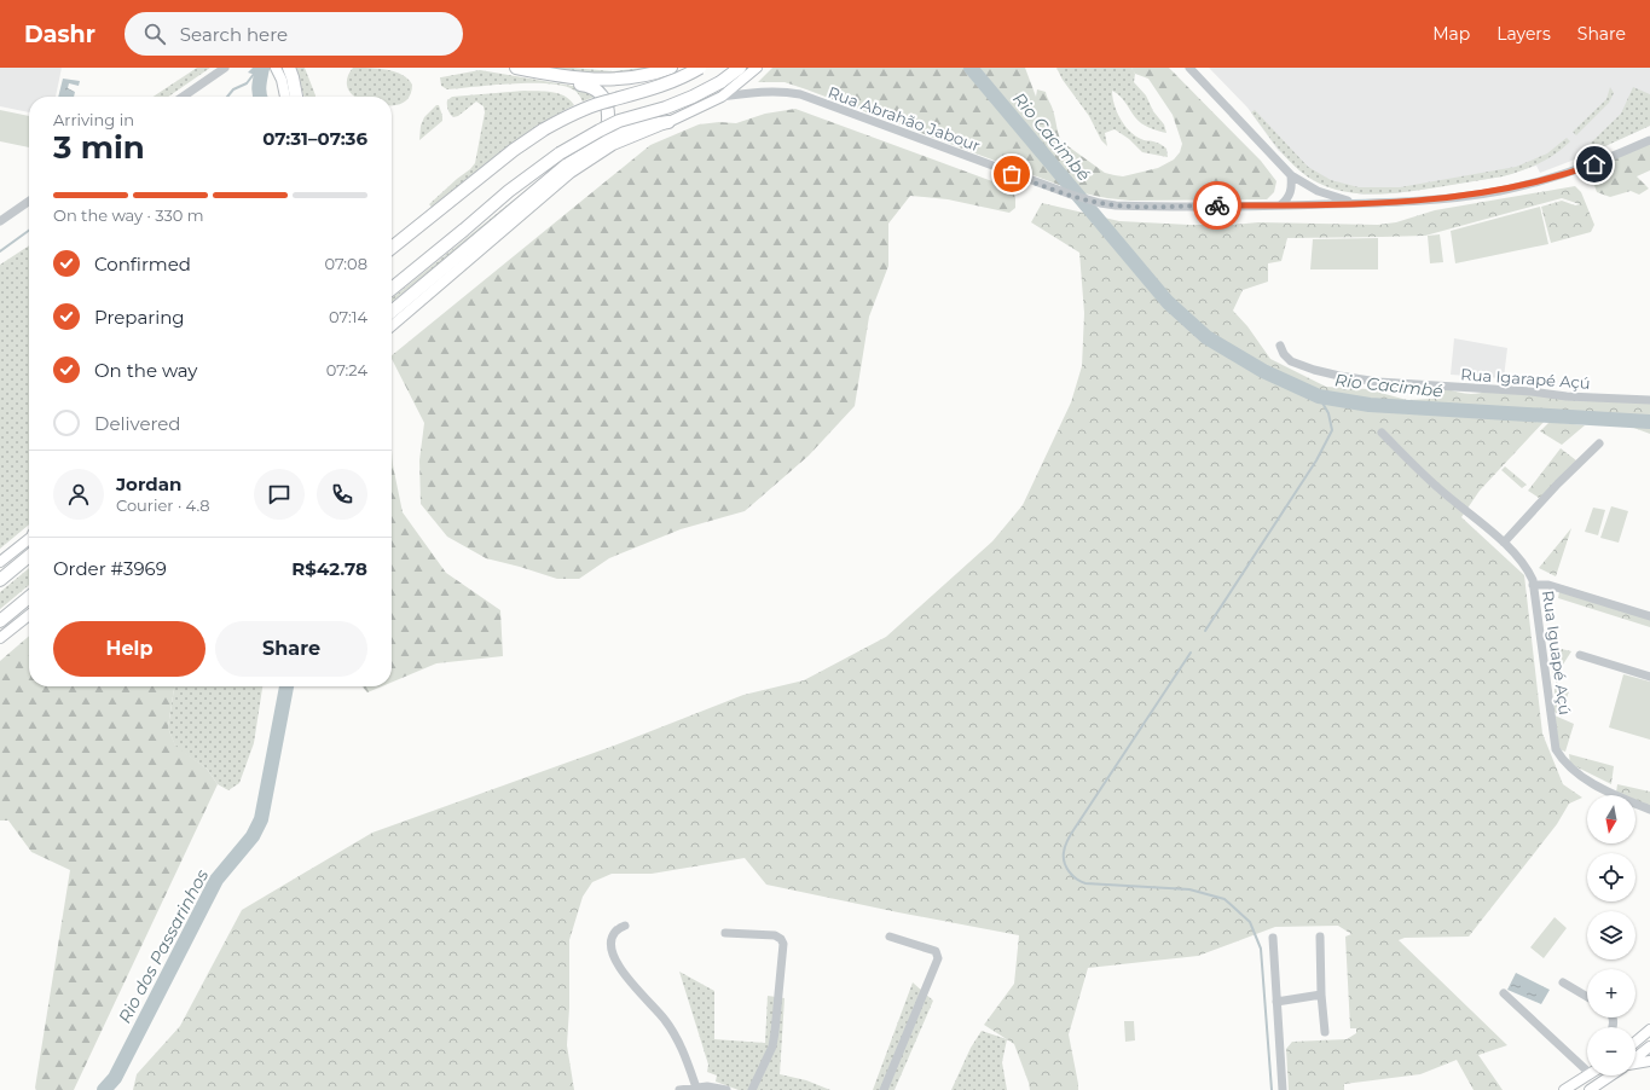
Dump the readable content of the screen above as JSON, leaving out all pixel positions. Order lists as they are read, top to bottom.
{
  "streets": {
    "street": ["Rua Abrahão Jabour", "Rua Igarapé Açú", "Rua Iguapé Açú"]
  },
  "water": ["Rio Cacimbé", "Rio dos Passarinhos"],
  "north": "bottom",
  "page": {
    "header": "Dashr",
    "search": "Search here",
    "nav": ["Map", "Layers", "Share"],
    "heading": ["3 min", "Arriving in", "07:31–07:36"],
    "panel": [
      "Jordan",
      "Courier · 4.8",
      "Order #3969",
      "R$42.78"
    ],
    "bar": "On the way · 330 m",
    "list": [
      ["Confirmed", "07:08"],
      ["Preparing", "07:14"],
      ["On the way", "07:24"],
      "Delivered"
    ],
    "buttons": ["Help", "Share"],
    "map_buttons": ["+", "−"]
  }
}
